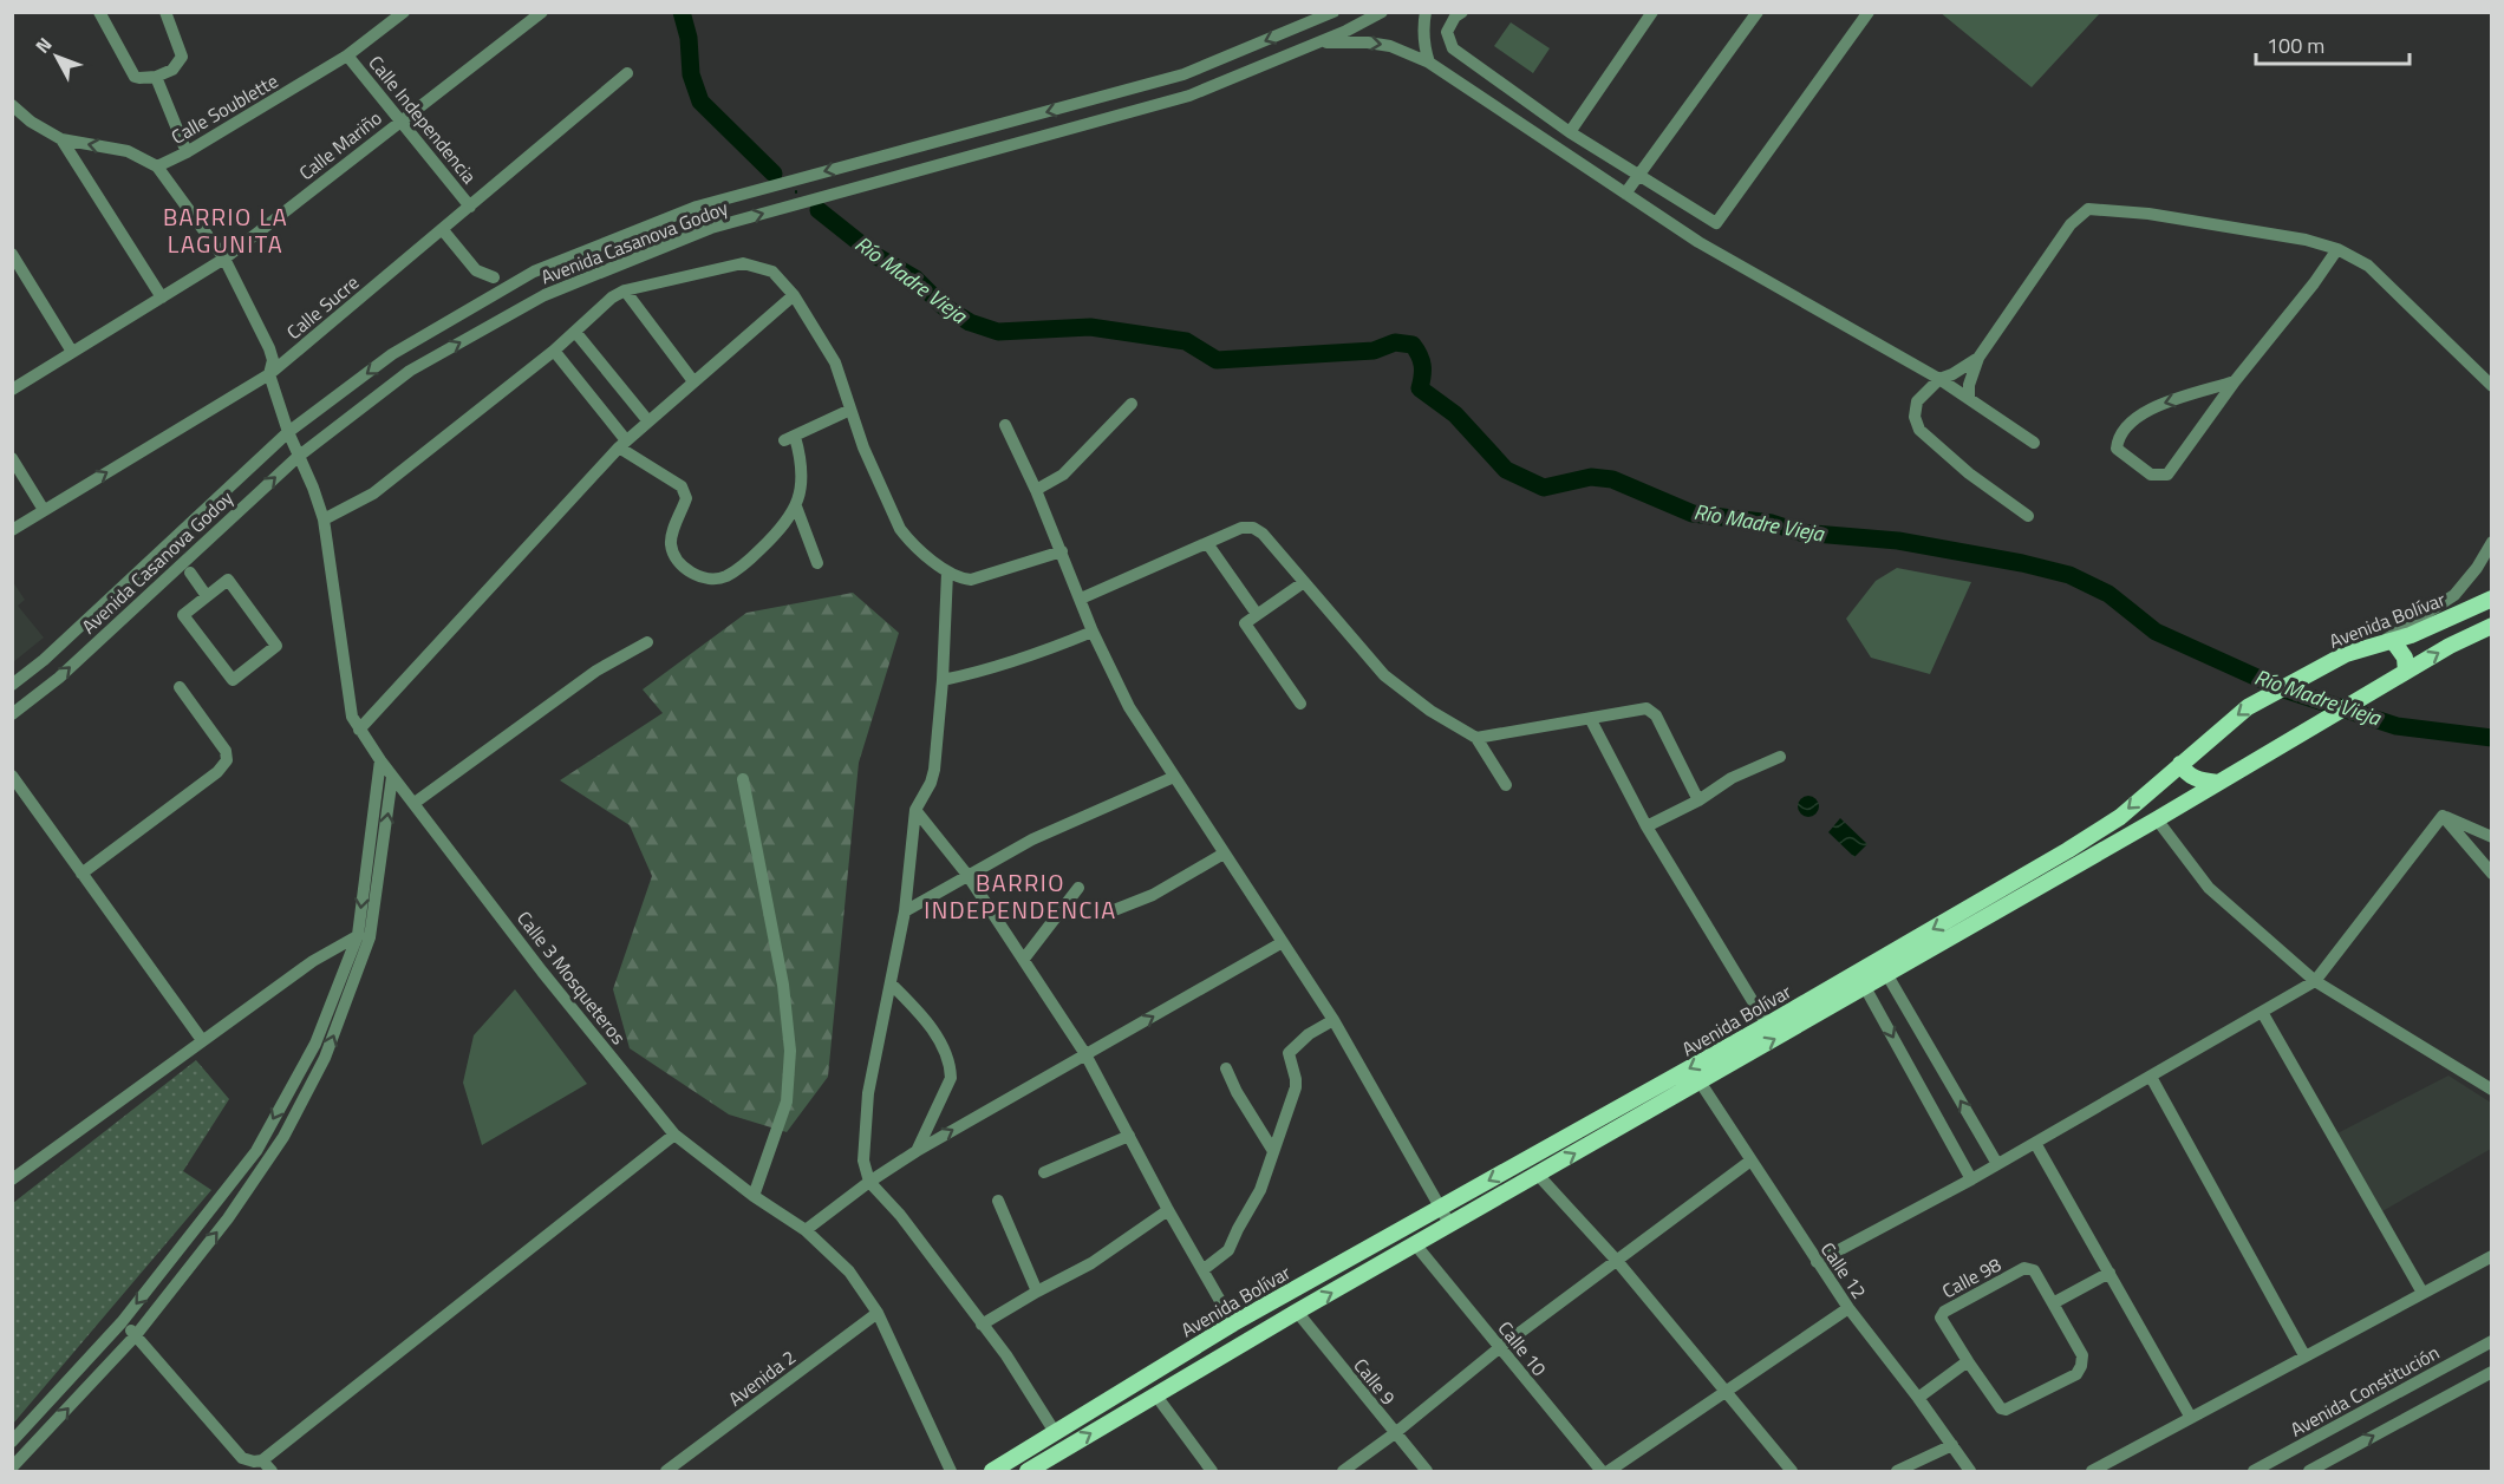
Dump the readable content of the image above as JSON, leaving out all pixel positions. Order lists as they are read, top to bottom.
{
  "streets": {
    "main road": ["Avenida Bolívar"],
    "street": [
      "Calle Soublette",
      "Calle Independencia",
      "Calle Mariño",
      "Avenida Casanova Godoy",
      "Calle Sucre",
      "Calle 3 Mosqueteros",
      "Calle 12",
      "Calle 98",
      "Calle 10",
      "Avenida 2",
      "Calle 9",
      "Avenida Constitución"
    ]
  },
  "crossings": [
    ["Calle Soublette", "Calle Independencia"],
    ["Calle Soublette", "Calle 3 Mosqueteros"],
    ["Calle Independencia", "Calle Mariño"],
    ["Calle Independencia", "Calle Sucre"],
    ["Calle Mariño", "Calle 3 Mosqueteros"],
    ["Avenida Casanova Godoy", "Calle 3 Mosqueteros"],
    ["Calle Sucre", "Calle 3 Mosqueteros"],
    ["Avenida Bolívar", "Calle 12"],
    ["Avenida Bolívar", "Calle 10"],
    ["Avenida Bolívar", "Calle 9"],
    ["Calle 3 Mosqueteros", "Avenida 2"]
  ],
  "districts": ["BARRIO LA LAGUNITA", "BARRIO INDEPENDENCIA"],
  "water": ["Río Madre Vieja"],
  "scale_bar": "100 m",
  "north": "top left"
}
